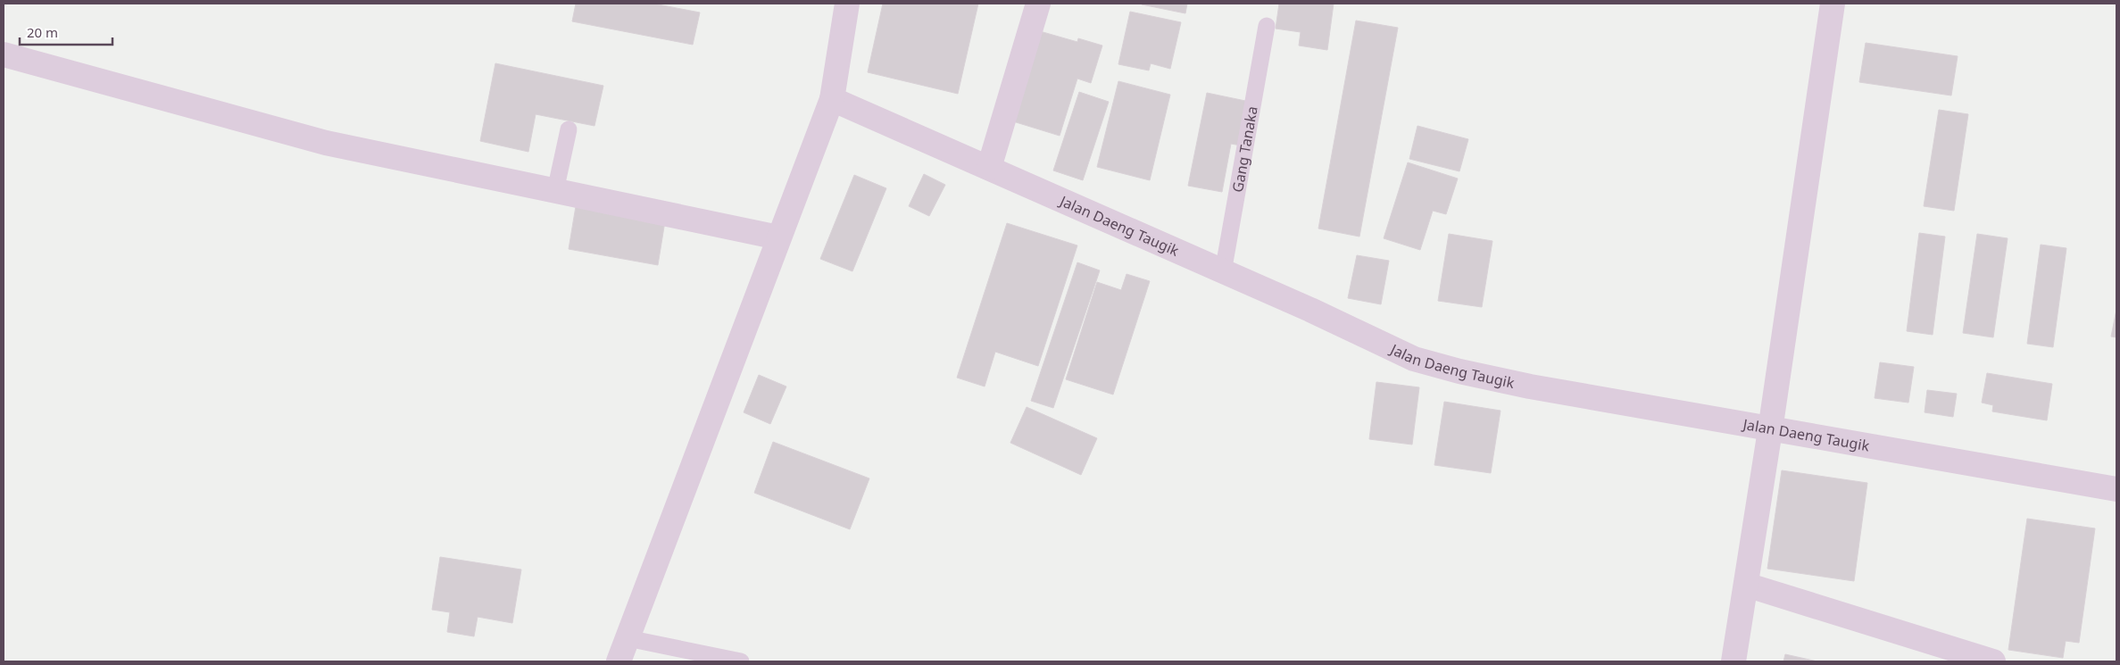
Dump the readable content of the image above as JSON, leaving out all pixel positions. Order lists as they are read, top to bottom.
{
  "streets": {
    "street": ["Jalan Daeng Taugik"],
    "lane": ["Gang Tanaka"]
  },
  "crossings": [
    ["Gang Tanaka", "Jalan Daeng Taugik"]
  ],
  "scale_bar": "20 m"
}
